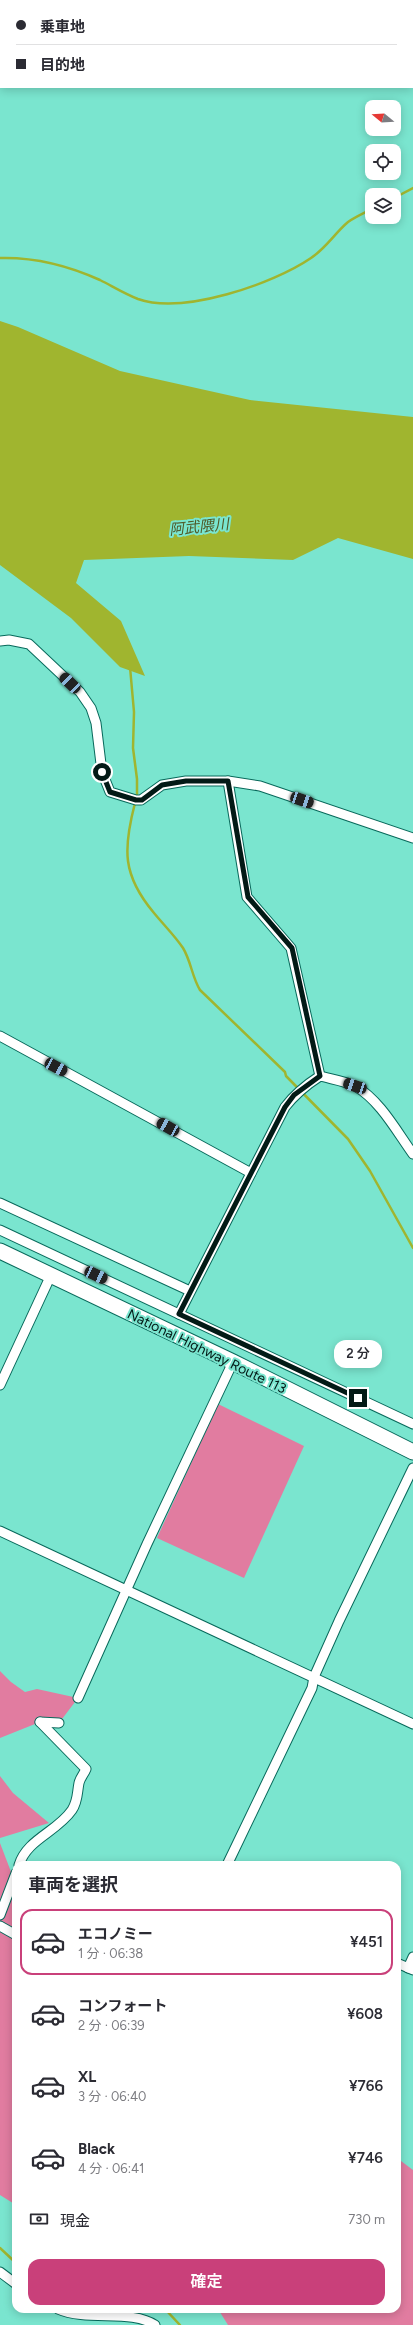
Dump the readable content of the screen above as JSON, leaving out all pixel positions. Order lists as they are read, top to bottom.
{
  "streets": {
    "highway": ["National Highway Route 113"]
  },
  "water": ["阿武隈川"],
  "north": "left",
  "page": {
    "banner": ["乗車地", "目的地"],
    "bubble": "2 分",
    "heading": "車両を選択",
    "list": [
      {
        "name": "エコノミー",
        "note": "1 分 · 06:38",
        "value": "¥451"
      },
      {
        "name": "コンフォート",
        "note": "2 分 · 06:39",
        "value": "¥608"
      },
      {
        "name": "XL",
        "note": "3 分 · 06:40",
        "value": "¥766"
      },
      {
        "name": "Black",
        "note": "4 分 · 06:41",
        "value": "¥746"
      }
    ],
    "pay": ["現金", "730 m"],
    "buttons": "確定"
  }
}
